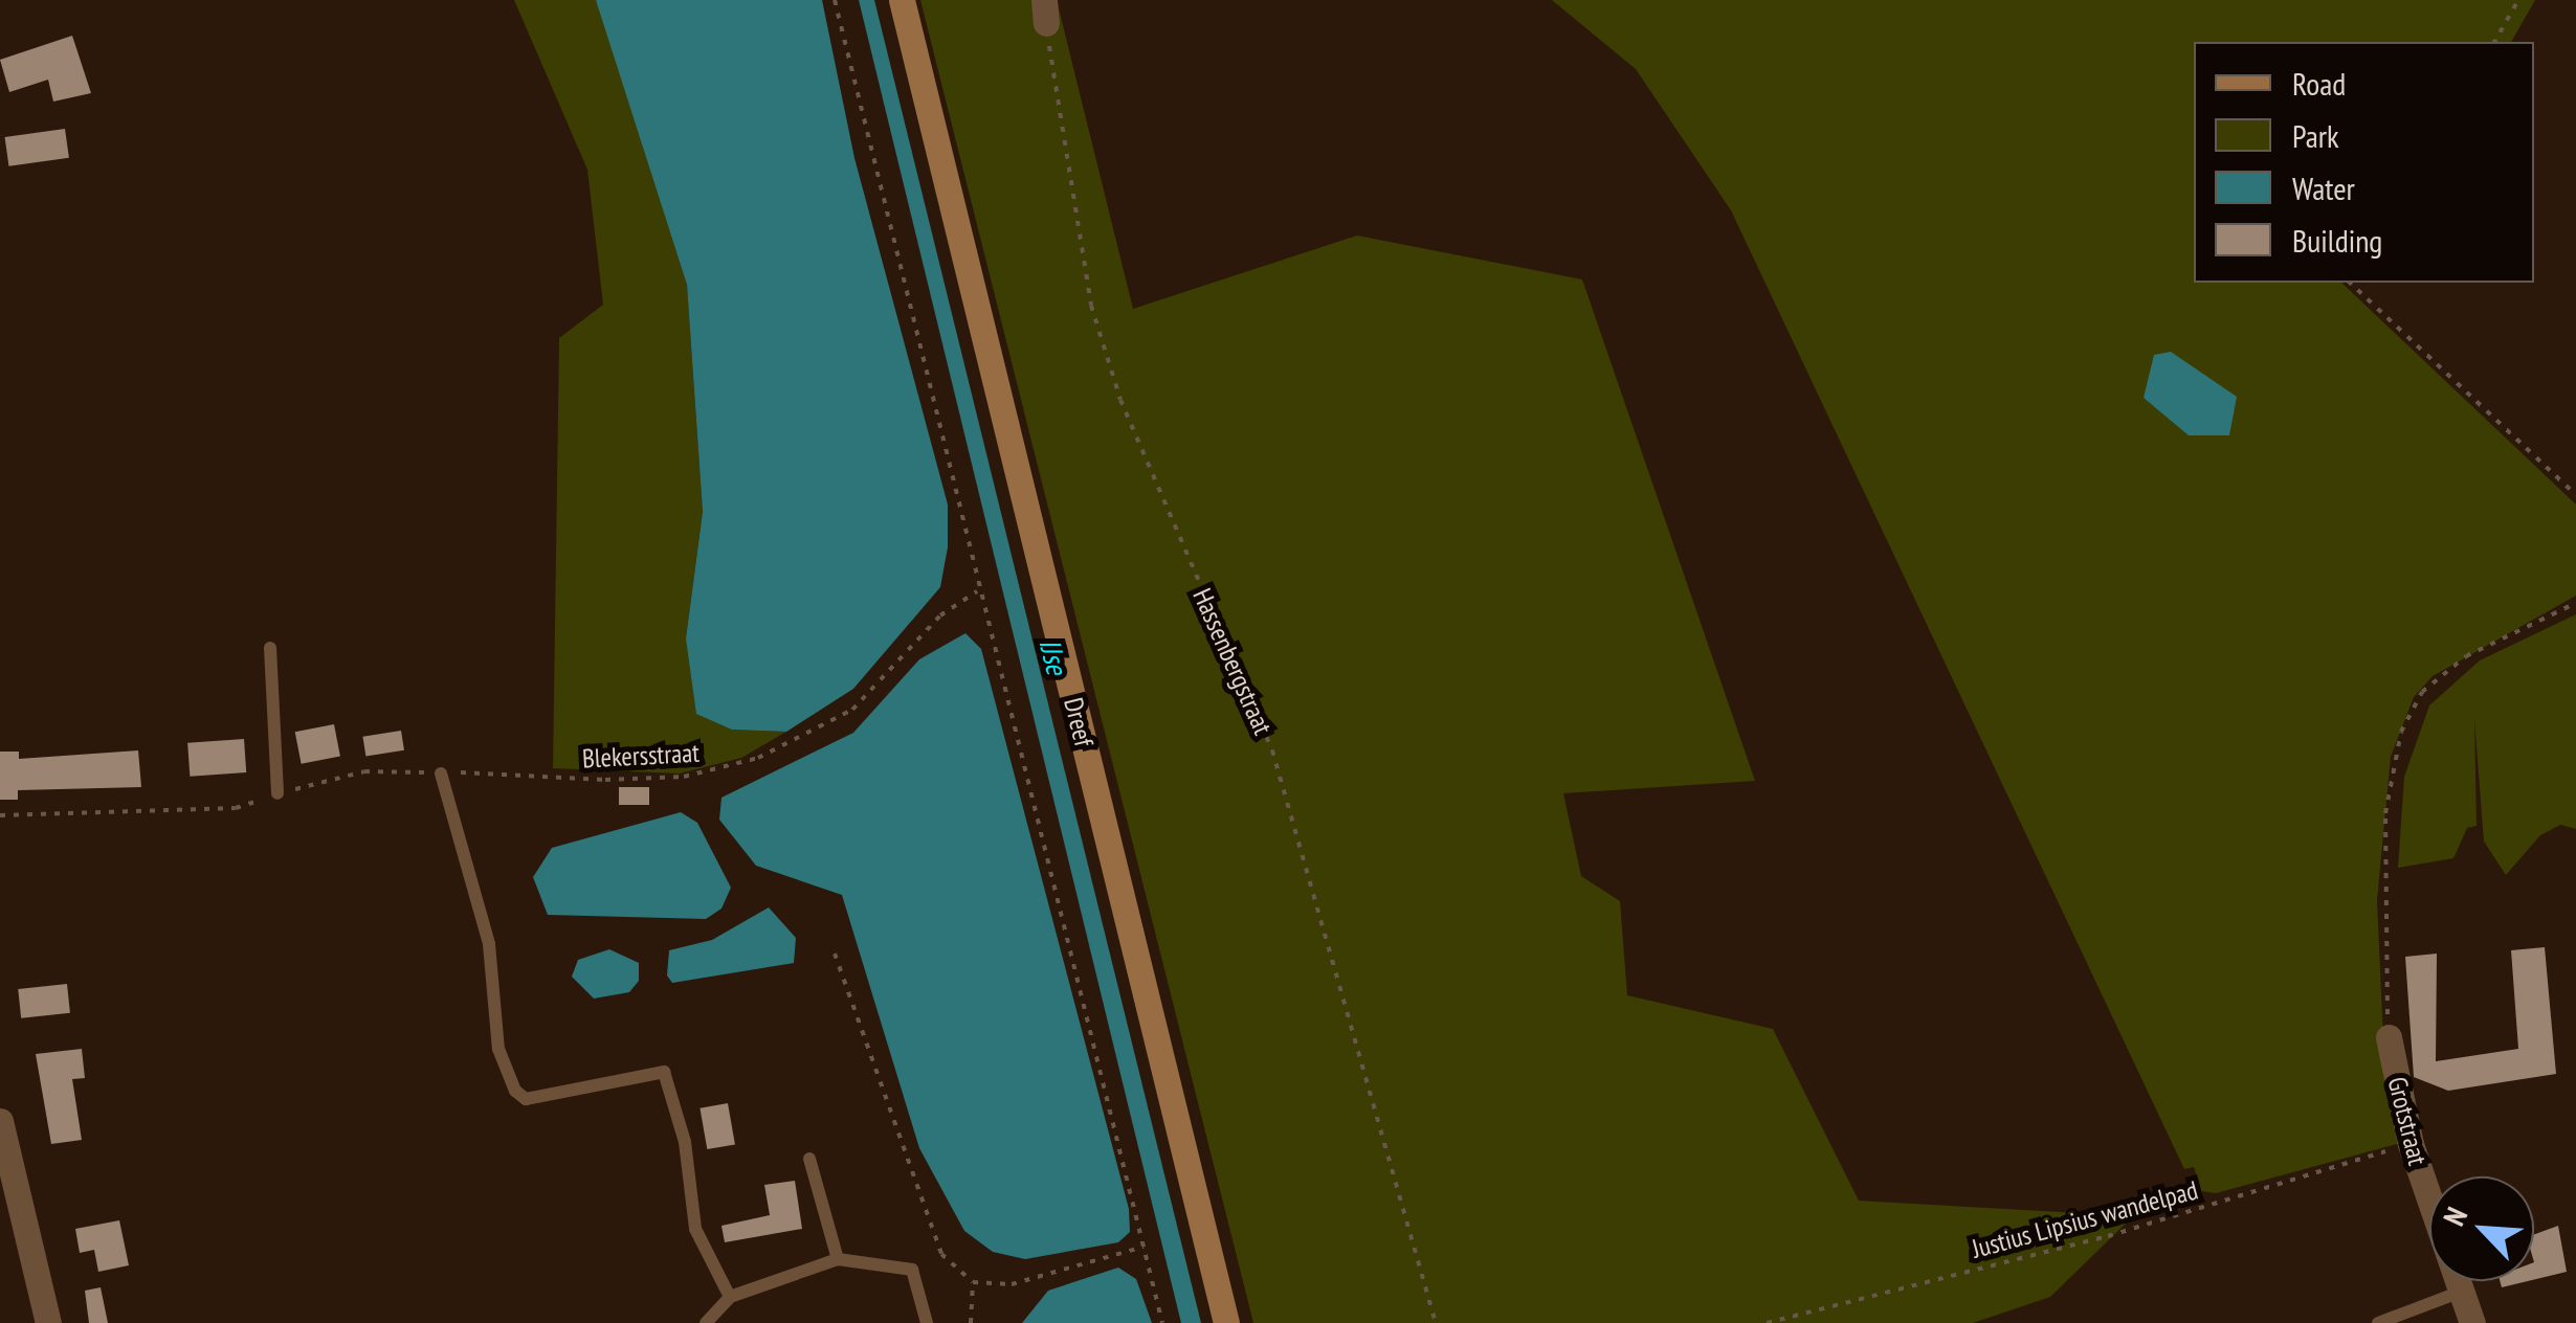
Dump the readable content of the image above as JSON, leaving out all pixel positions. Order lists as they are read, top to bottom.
{
  "streets": {
    "main road": ["Dreef"],
    "street": ["Grotstraat"],
    "path": ["Hassenbergstraat", "Blekersstraat", "Justius Lipsius wandelpad"]
  },
  "crossings": [
    ["Grotstraat", "Justius Lipsius wandelpad"]
  ],
  "water": ["IJse"],
  "legend": [
    "Road",
    "Park",
    "Water",
    "Building"
  ],
  "north": "top left"
}
